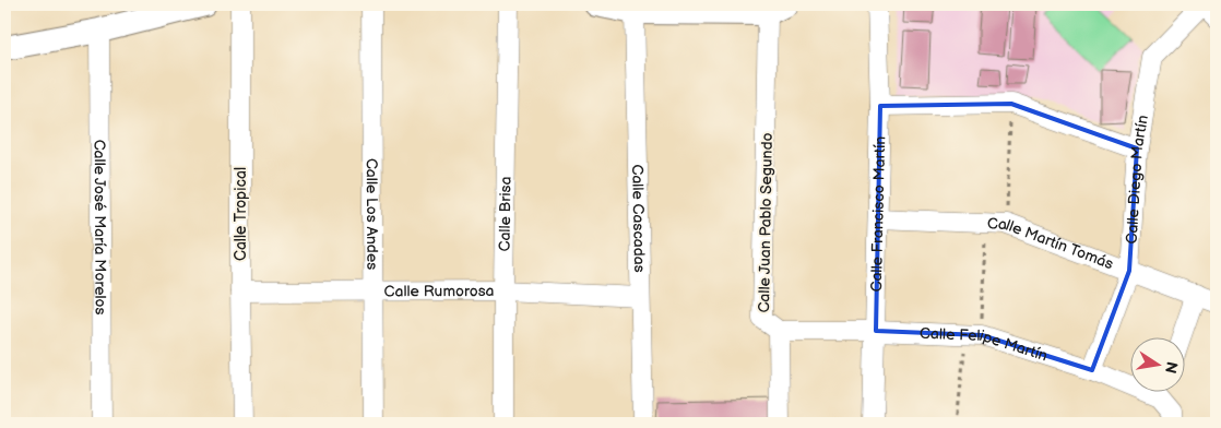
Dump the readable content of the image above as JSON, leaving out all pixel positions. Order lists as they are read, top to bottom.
{
  "streets": {
    "street": [
      "Calle Diego Martín",
      "Calle Tropical",
      "Calle Los Andes",
      "Calle Brisa",
      "Calle Francisco Martín",
      "Calle Cascadas",
      "Calle Juan Pablo Segundo",
      "Calle José María Morelos",
      "Calle Martín Tomás",
      "Calle Rumorosa",
      "Calle Felipe Martín"
    ]
  },
  "crossings": [
    ["Calle Diego Martín", "Calle Martín Tomás"],
    ["Calle Diego Martín", "Calle Felipe Martín"],
    ["Calle Tropical", "Calle Rumorosa"],
    ["Calle Los Andes", "Calle Rumorosa"],
    ["Calle Brisa", "Calle Rumorosa"],
    ["Calle Francisco Martín", "Calle Martín Tomás"],
    ["Calle Francisco Martín", "Calle Felipe Martín"],
    ["Calle Cascadas", "Calle Rumorosa"],
    ["Calle Juan Pablo Segundo", "Calle Felipe Martín"]
  ],
  "north": "right"
}
